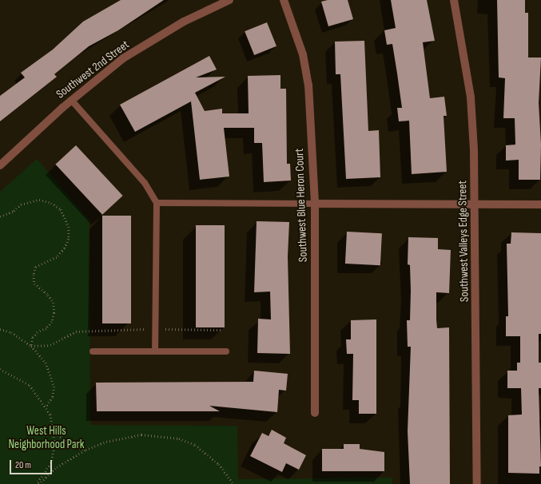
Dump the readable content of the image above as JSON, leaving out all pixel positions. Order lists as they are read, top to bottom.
{
  "streets": {
    "street": ["Southwest 2nd Street", "Southwest Blue Heron Court", "Southwest Valleys Edge Street"]
  },
  "parks": ["West Hills Neighborhood Park"],
  "scale_bar": "20 m"
}
